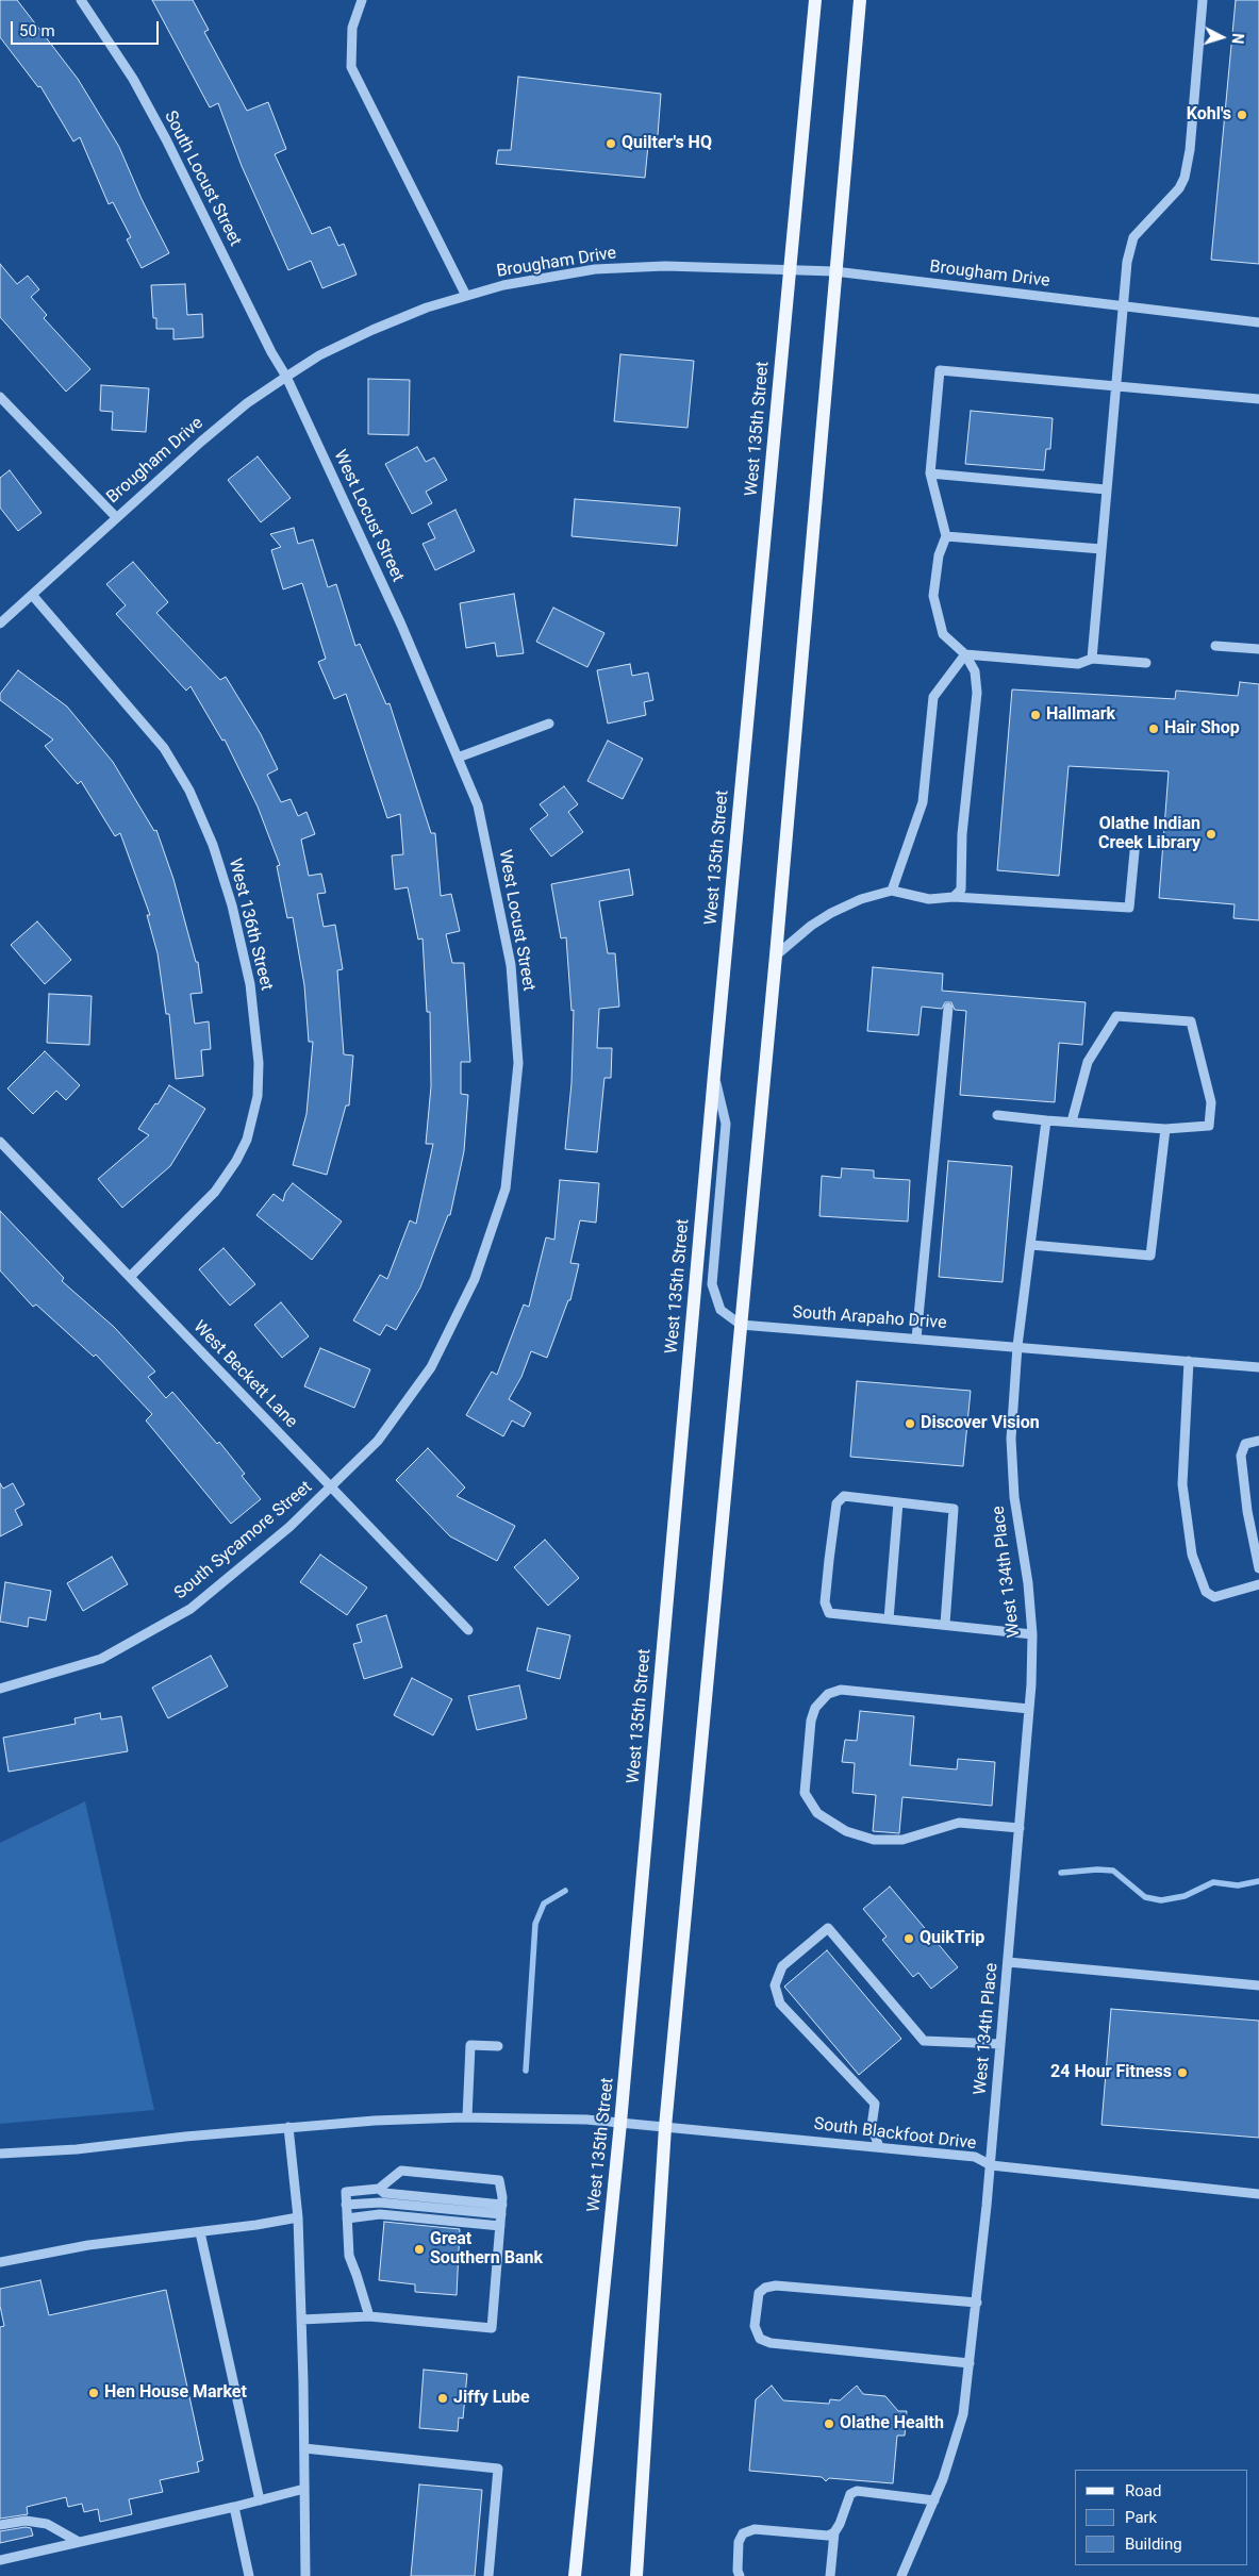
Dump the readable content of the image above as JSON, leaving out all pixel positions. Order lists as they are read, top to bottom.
{
  "streets": {
    "main road": ["West 135th Street"],
    "street": [
      "South Locust Street",
      "Brougham Drive",
      "West Locust Street",
      "West 136th Street",
      "South Arapaho Drive",
      "West Beckett Lane",
      "South Sycamore Street",
      "West 134th Place",
      "South Blackfoot Drive"
    ]
  },
  "crossings": [
    ["South Locust Street", "Brougham Drive"],
    ["South Locust Street", "West Locust Street"],
    ["Brougham Drive", "West 135th Street"],
    ["Brougham Drive", "West Locust Street"],
    ["Brougham Drive", "West 136th Street"],
    ["West 135th Street", "South Blackfoot Drive"],
    ["West Locust Street", "West Beckett Lane"],
    ["West Locust Street", "South Sycamore Street"],
    ["West 136th Street", "West Beckett Lane"],
    ["South Arapaho Drive", "West 134th Place"],
    ["West Beckett Lane", "South Sycamore Street"],
    ["West 134th Place", "South Blackfoot Drive"]
  ],
  "places": [
    "Kohl's",
    "Quilter's HQ",
    "Hallmark",
    "Hair Shop",
    "Olathe Indian Creek Library",
    "Discover Vision",
    "QuikTrip",
    "24 Hour Fitness",
    "Great Southern Bank",
    "Hen House Market",
    "Jiffy Lube",
    "Olathe Health"
  ],
  "legend": ["Road", "Park", "Building"],
  "scale_bar": "50 m",
  "north": "right"
}
